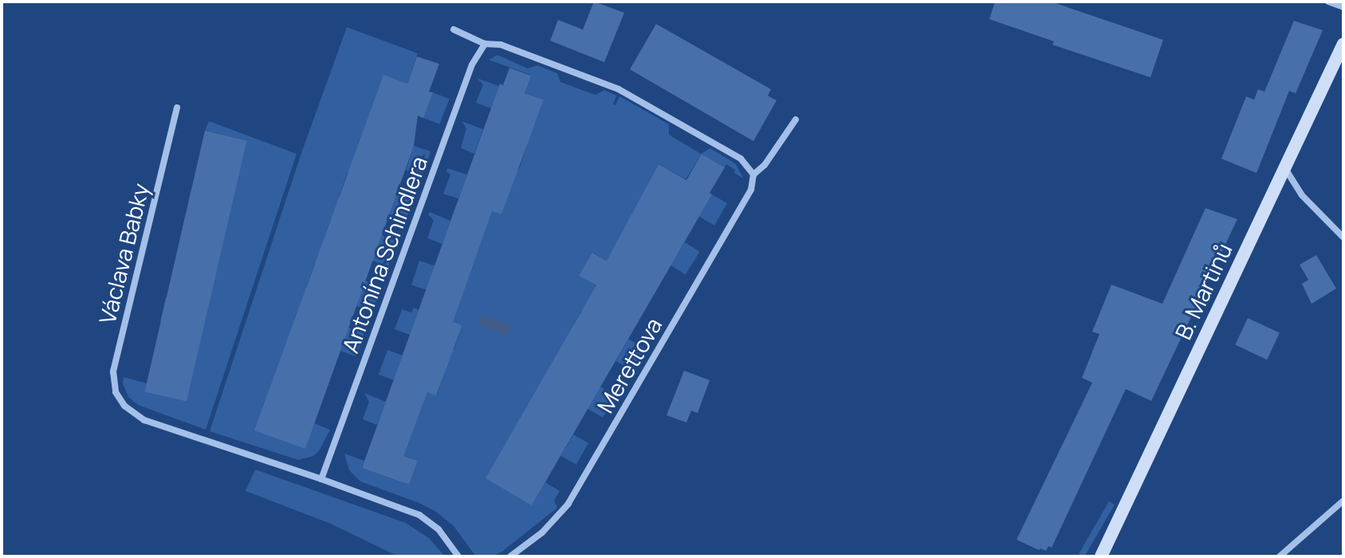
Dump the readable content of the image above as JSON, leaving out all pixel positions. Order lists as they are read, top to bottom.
{
  "streets": {
    "street": [
      "Václava Babky",
      "Antonína Schindlera",
      "B. Martinů",
      "Merettova"
    ]
  },
  "crossings": [
    ["Václava Babky", "Antonína Schindlera"]
  ]
}
